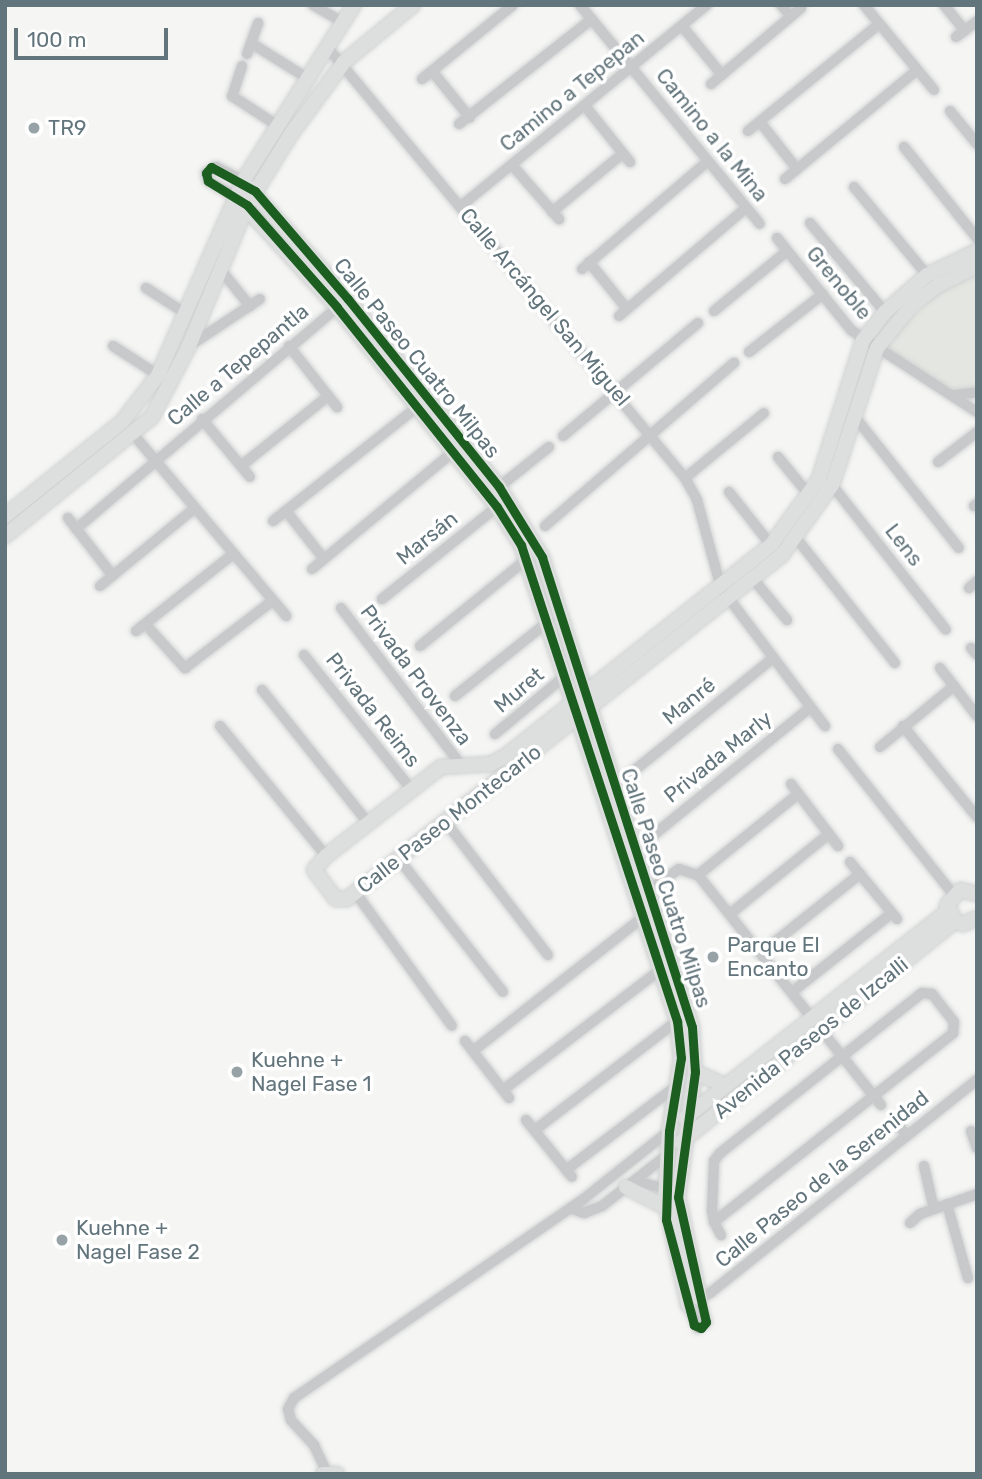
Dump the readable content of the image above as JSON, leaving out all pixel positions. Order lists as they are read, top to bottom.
{
  "streets": {
    "street": [
      "Camino a Tepepan",
      "Camino a la Mina",
      "Grenoble",
      "Calle Arcángel San Miguel",
      "Calle Paseo Cuatro Milpas",
      "Calle a Tepepantla",
      "Marsán",
      "Lens",
      "Privada Provenza",
      "Muret",
      "Manré",
      "Privada Reims",
      "Privada Marly",
      "Calle Paseo Montecarlo",
      "Avenida Paseos de Izcalli",
      "Calle Paseo de la Serenidad"
    ]
  },
  "crossings": [
    ["Camino a Tepepan", "Camino a la Mina"],
    ["Camino a Tepepan", "Calle Arcángel San Miguel"],
    ["Grenoble", "Calle Paseo Montecarlo"],
    ["Calle Arcángel San Miguel", "Calle Paseo Montecarlo"],
    ["Calle Paseo Cuatro Milpas", "Calle a Tepepantla"],
    ["Calle Paseo Cuatro Milpas", "Marsán"],
    ["Calle Paseo Cuatro Milpas", "Muret"],
    ["Calle Paseo Cuatro Milpas", "Calle Paseo Montecarlo"],
    ["Calle Paseo Cuatro Milpas", "Avenida Paseos de Izcalli"],
    ["Calle Paseo Cuatro Milpas", "Calle Paseo de la Serenidad"],
    ["Lens", "Calle Paseo Montecarlo"],
    ["Privada Provenza", "Calle Paseo Montecarlo"],
    ["Privada Reims", "Calle Paseo Montecarlo"]
  ],
  "places": [
    "TR9",
    "Parque El Encanto",
    "Kuehne + Nagel Fase 1",
    "Kuehne + Nagel Fase 2"
  ],
  "scale_bar": "100 m"
}
